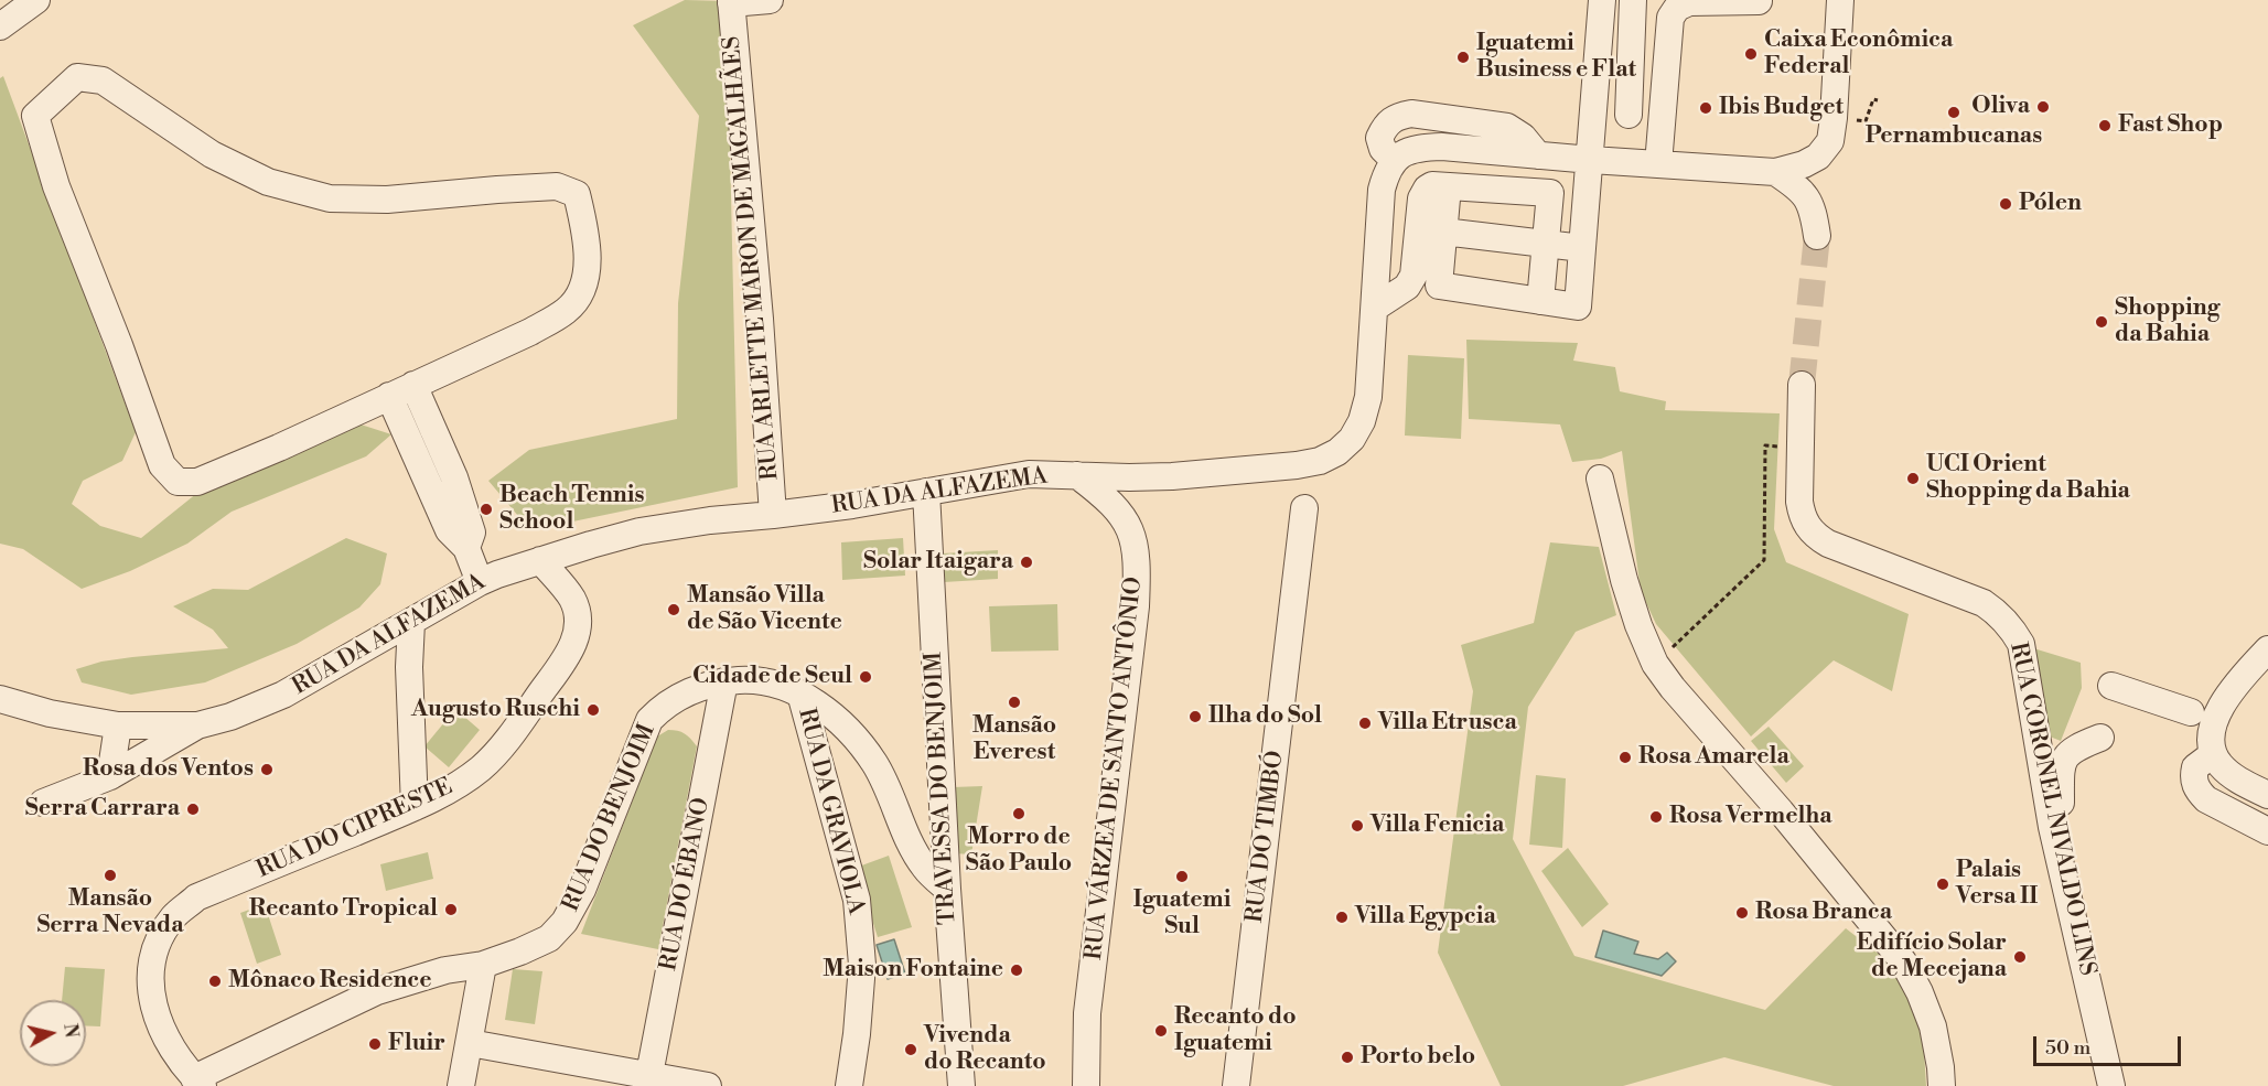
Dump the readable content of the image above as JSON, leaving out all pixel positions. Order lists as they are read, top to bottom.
{
  "streets": {
    "street": [
      "RUA ARLETTE MARON DE MAGALHÃES",
      "RUA DA ALFAZEMA",
      "RUA VÁRZEA DE SANTO ANTÔNIO",
      "TRAVESSA DO BENJOIM",
      "RUA CORONEL NIVALDO LINS",
      "RUA DA GRAVIOLA",
      "RUA DO BENJOIM",
      "RUA DO CIPRESTE",
      "RUA DO TIMBÓ",
      "RUA DO ÉBANO"
    ]
  },
  "crossings": [
    ["RUA ARLETTE MARON DE MAGALHÃES", "RUA DA ALFAZEMA"],
    ["RUA DA ALFAZEMA", "RUA VÁRZEA DE SANTO ANTÔNIO"],
    ["RUA DA ALFAZEMA", "TRAVESSA DO BENJOIM"],
    ["RUA DA ALFAZEMA", "RUA DO CIPRESTE"],
    ["TRAVESSA DO BENJOIM", "RUA DO BENJOIM"],
    ["RUA DA GRAVIOLA", "RUA DO BENJOIM"],
    ["RUA DO BENJOIM", "RUA DO CIPRESTE"],
    ["RUA DO BENJOIM", "RUA DO ÉBANO"]
  ],
  "places": [
    "Caixa Econômica Federal",
    "Iguatemi Business e Flat",
    "Oliva",
    "Ibis Budget",
    "Pernambucanas",
    "Fast Shop",
    "Pólen",
    "Shopping da Bahia",
    "UCI Orient Shopping da Bahia",
    "Beach Tennis School",
    "Solar Itaigara",
    "Mansão Villa de São Vicente",
    "Cidade de Seul",
    "Mansão Everest",
    "Augusto Ruschi",
    "Ilha do Sol",
    "Villa Etrusca",
    "Rosa Amarela",
    "Rosa dos Ventos",
    "Serra Carrara",
    "Morro de São Paulo",
    "Rosa Vermelha",
    "Villa Fenicia",
    "Mansão Serra Nevada",
    "Iguatemi Sul",
    "Palais Versa II",
    "Recanto Tropical",
    "Rosa Branca",
    "Villa Egypcia",
    "Edifício Solar de Mecejana",
    "Maison Fontaine",
    "Mônaco Residence",
    "Recanto do Iguatemi",
    "Fluir",
    "Vivenda do Recanto",
    "Porto belo"
  ],
  "scale_bar": "50 m",
  "north": "right"
}
